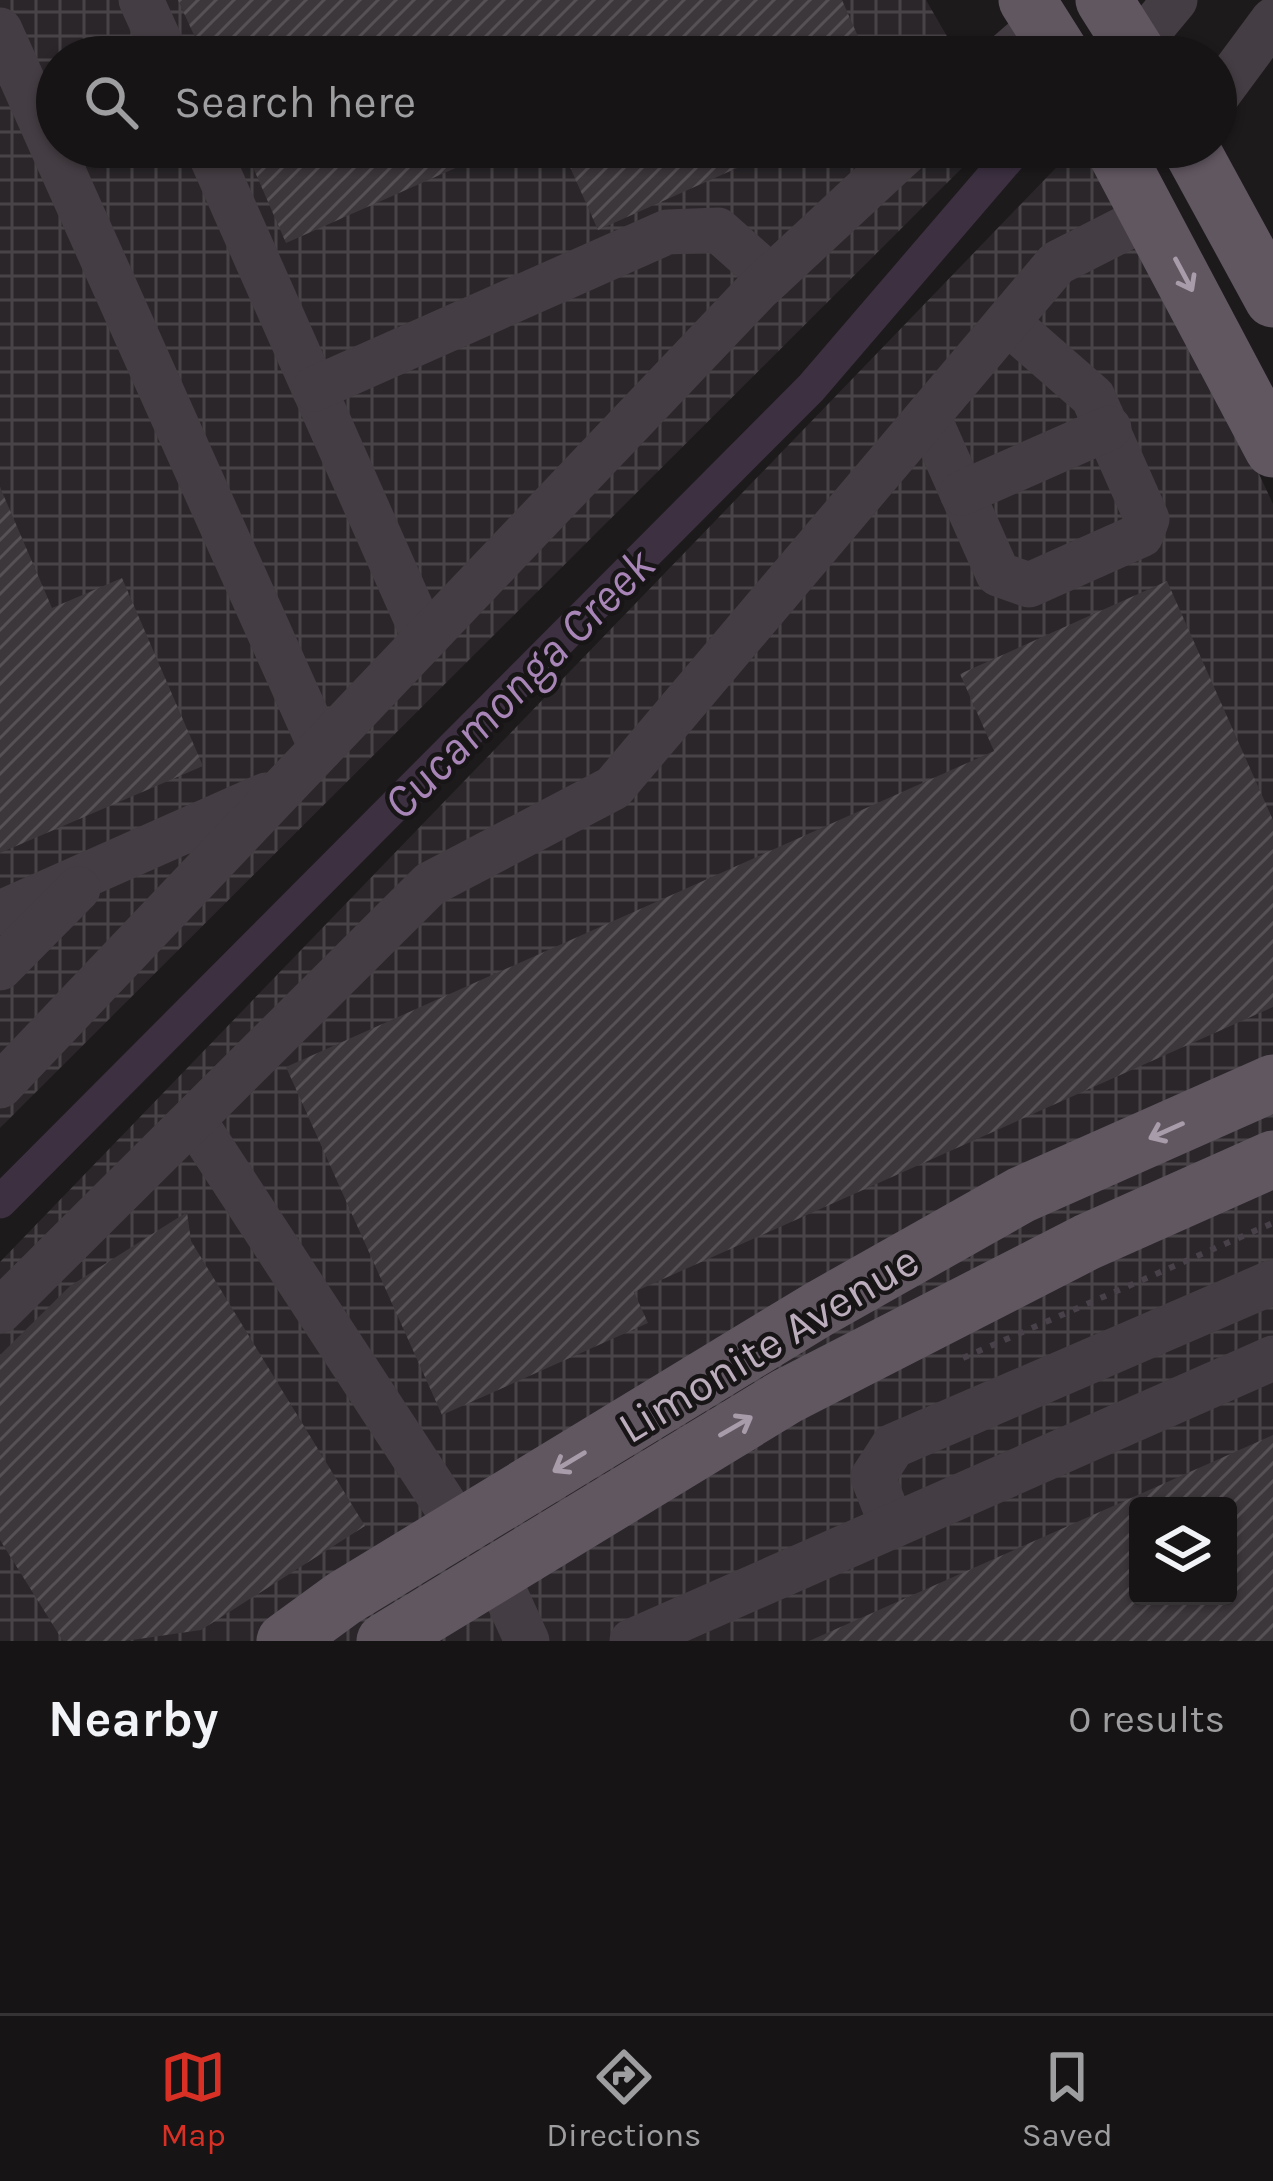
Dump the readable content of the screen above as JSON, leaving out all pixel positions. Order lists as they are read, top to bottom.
{
  "streets": {
    "main road": ["Limonite Avenue"]
  },
  "water": ["Cucamonga Creek"],
  "page": {
    "search": "Search here",
    "heading": ["Nearby", "0 results"],
    "nav": ["Map", "Directions", "Saved"]
  }
}
